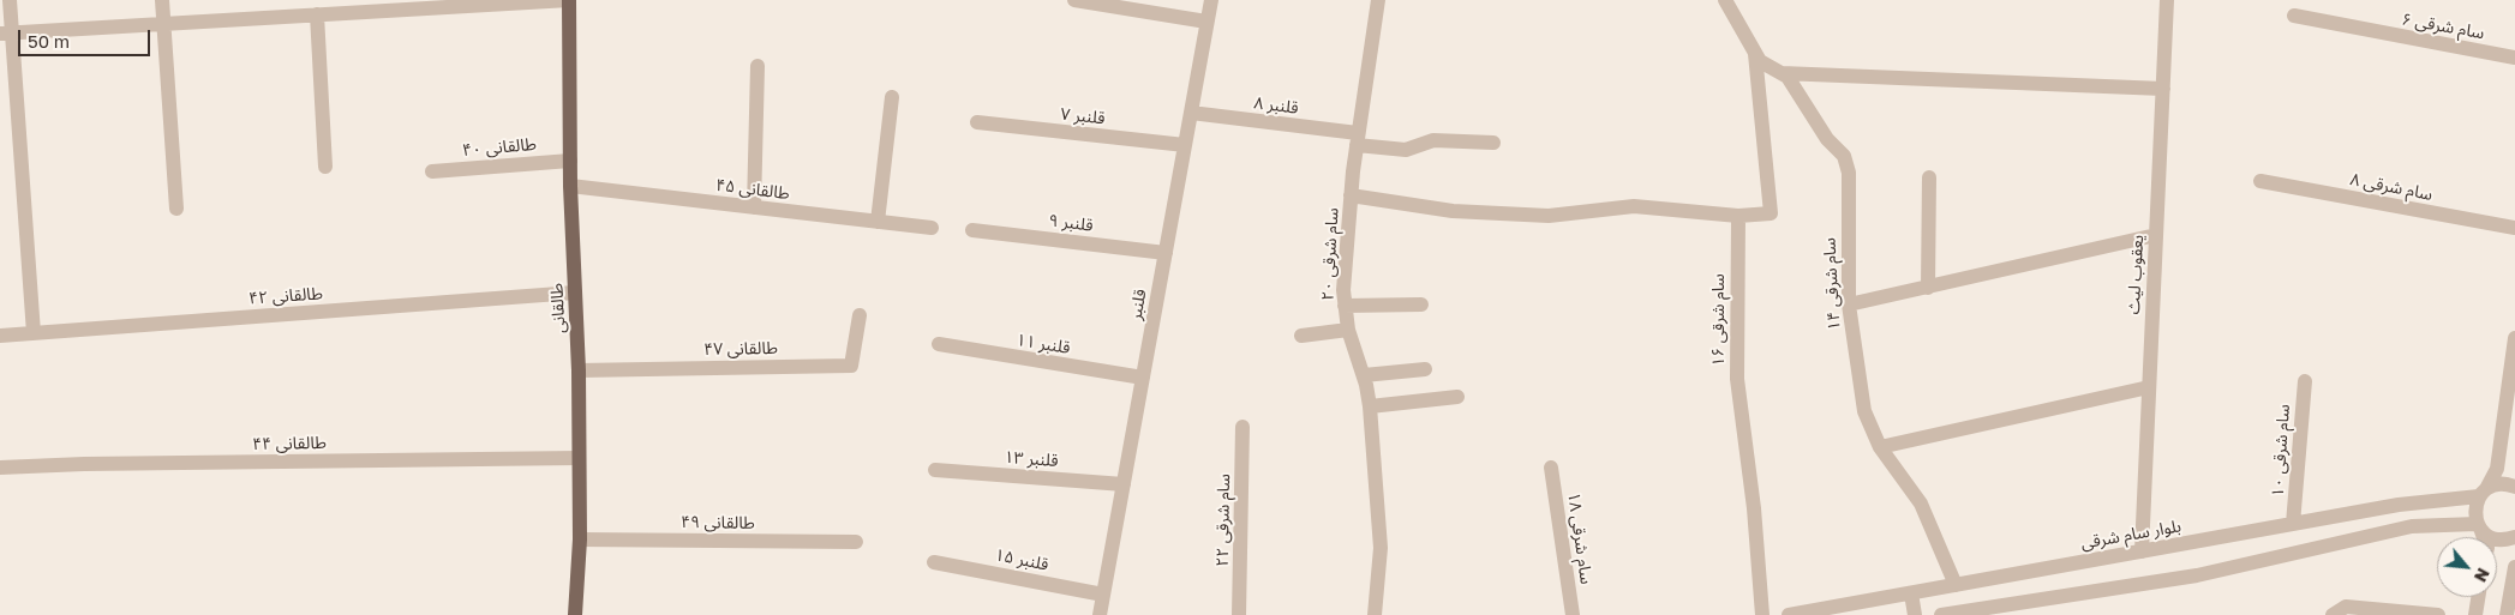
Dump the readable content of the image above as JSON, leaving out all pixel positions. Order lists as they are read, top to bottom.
{
  "streets": {
    "main road": ["طالقانی"],
    "street": [
      "سام شرقی ۶",
      "قلنبر ۸",
      "قلنبر ۷",
      "طالقانی ۴۰",
      "سام شرقی ۸",
      "طالقانی ۴۵",
      "قلنبر ۹",
      "سام شرقی ۲۰",
      "یعقوب لیث",
      "سام شرقی ۱۴",
      "طالقانی ۴۲",
      "قلنبر",
      "سام شرقی ۱۶",
      "قلنبر ۱۱",
      "طالقانی ۴۷",
      "طالقانی ۴۴",
      "سام شرقی ۱۰",
      "قلنبر ۱۳",
      "سام شرقی ۲۲",
      "طالقانی ۴۹",
      "بلوار سام شرقی",
      "سام شرقی ۱۸",
      "قلنبر ۱۵"
    ]
  },
  "crossings": [
    ["قلنبر ۸", "سام شرقی ۲۰"],
    ["قلنبر ۸", "قلنبر"],
    ["قلنبر ۷", "قلنبر"],
    ["طالقانی ۴۰", "طالقانی"],
    ["طالقانی ۴۵", "طالقانی"],
    ["قلنبر ۹", "قلنبر"],
    ["یعقوب لیث", "بلوار سام شرقی"],
    ["سام شرقی ۱۴", "بلوار سام شرقی"],
    ["طالقانی ۴۲", "طالقانی"],
    ["قلنبر", "قلنبر ۱۱"],
    ["قلنبر", "قلنبر ۱۳"],
    ["قلنبر", "قلنبر ۱۵"],
    ["طالقانی", "طالقانی ۴۷"],
    ["طالقانی", "طالقانی ۴۴"],
    ["طالقانی", "طالقانی ۴۹"],
    ["سام شرقی ۱۰", "بلوار سام شرقی"]
  ],
  "scale_bar": "50 m",
  "north": "bottom right"
}
